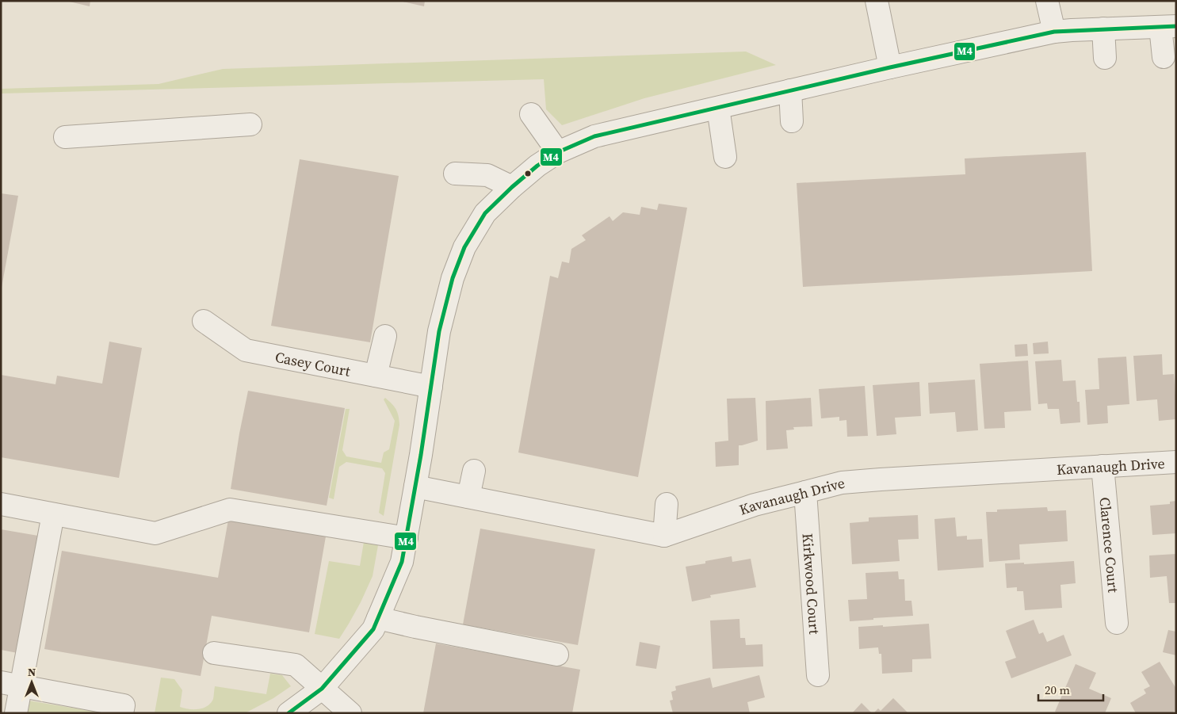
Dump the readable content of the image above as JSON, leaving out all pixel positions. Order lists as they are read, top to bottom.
{
  "streets": {
    "street": [
      "Casey Court",
      "Kavanaugh Drive",
      "Clarence Court",
      "Kirkwood Court"
    ]
  },
  "crossings": [
    ["Kavanaugh Drive", "Clarence Court"],
    ["Kavanaugh Drive", "Kirkwood Court"]
  ],
  "lines": ["transit line M4"],
  "scale_bar": "20 m",
  "north": "top"
}
